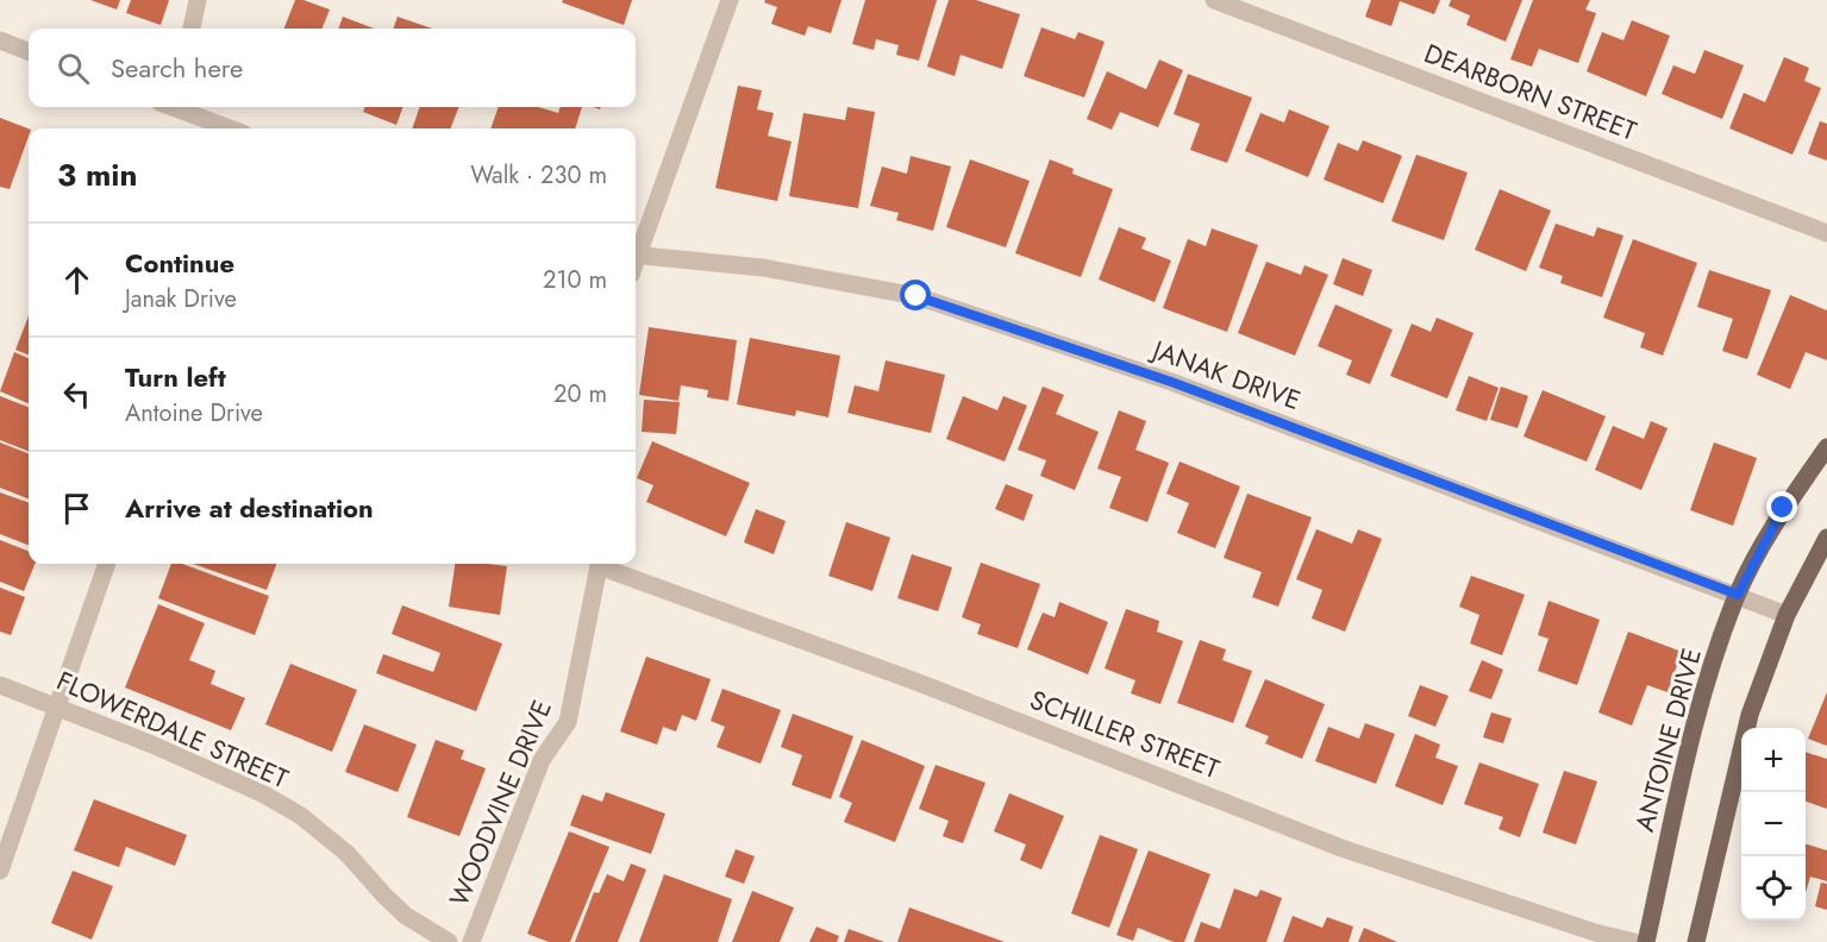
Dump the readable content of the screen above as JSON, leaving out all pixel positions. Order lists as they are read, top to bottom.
{
  "streets": {
    "main road": ["ANTOINE DRIVE"],
    "street": [
      "DEARBORN STREET",
      "JANAK DRIVE",
      "FLOWERDALE STREET",
      "SCHILLER STREET",
      "WOODVINE DRIVE"
    ]
  },
  "crossings": [
    ["JANAK DRIVE", "ANTOINE DRIVE"]
  ],
  "page": {
    "search": "Search here",
    "heading": ["3 min", "Walk · 230 m"],
    "list": [
      ["Continue", "Janak Drive", "210 m"],
      ["Turn left", "Antoine Drive", "20 m"],
      "Arrive at destination"
    ],
    "map_buttons": ["+", "−"]
  }
}
